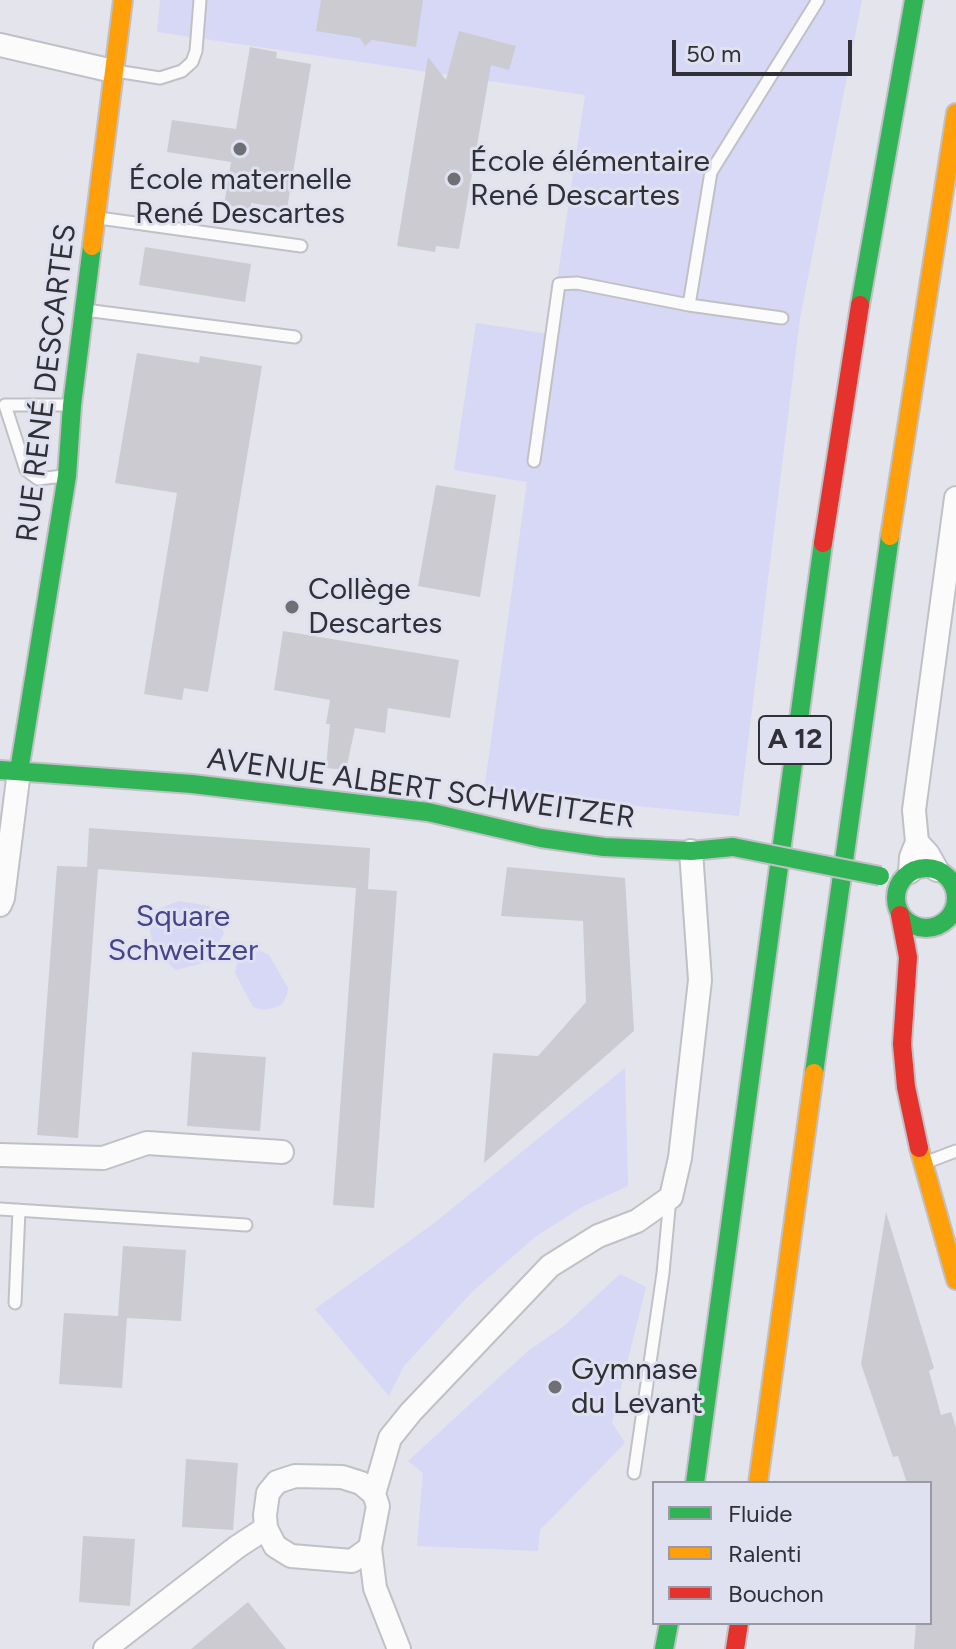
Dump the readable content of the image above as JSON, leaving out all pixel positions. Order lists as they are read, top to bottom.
{
  "streets": {
    "main road": ["RUE RENÉ DESCARTES", "A 12", "AVENUE ALBERT SCHWEITZER"]
  },
  "crossings": [
    ["RUE RENÉ DESCARTES", "AVENUE ALBERT SCHWEITZER"]
  ],
  "parks": ["Square Schweitzer"],
  "places": [
    "École maternelle René Descartes",
    "École élémentaire René Descartes",
    "Collège Descartes",
    "Gymnase du Levant"
  ],
  "legend": ["Fluide", "Ralenti", "Bouchon"],
  "scale_bar": "50 m"
}
